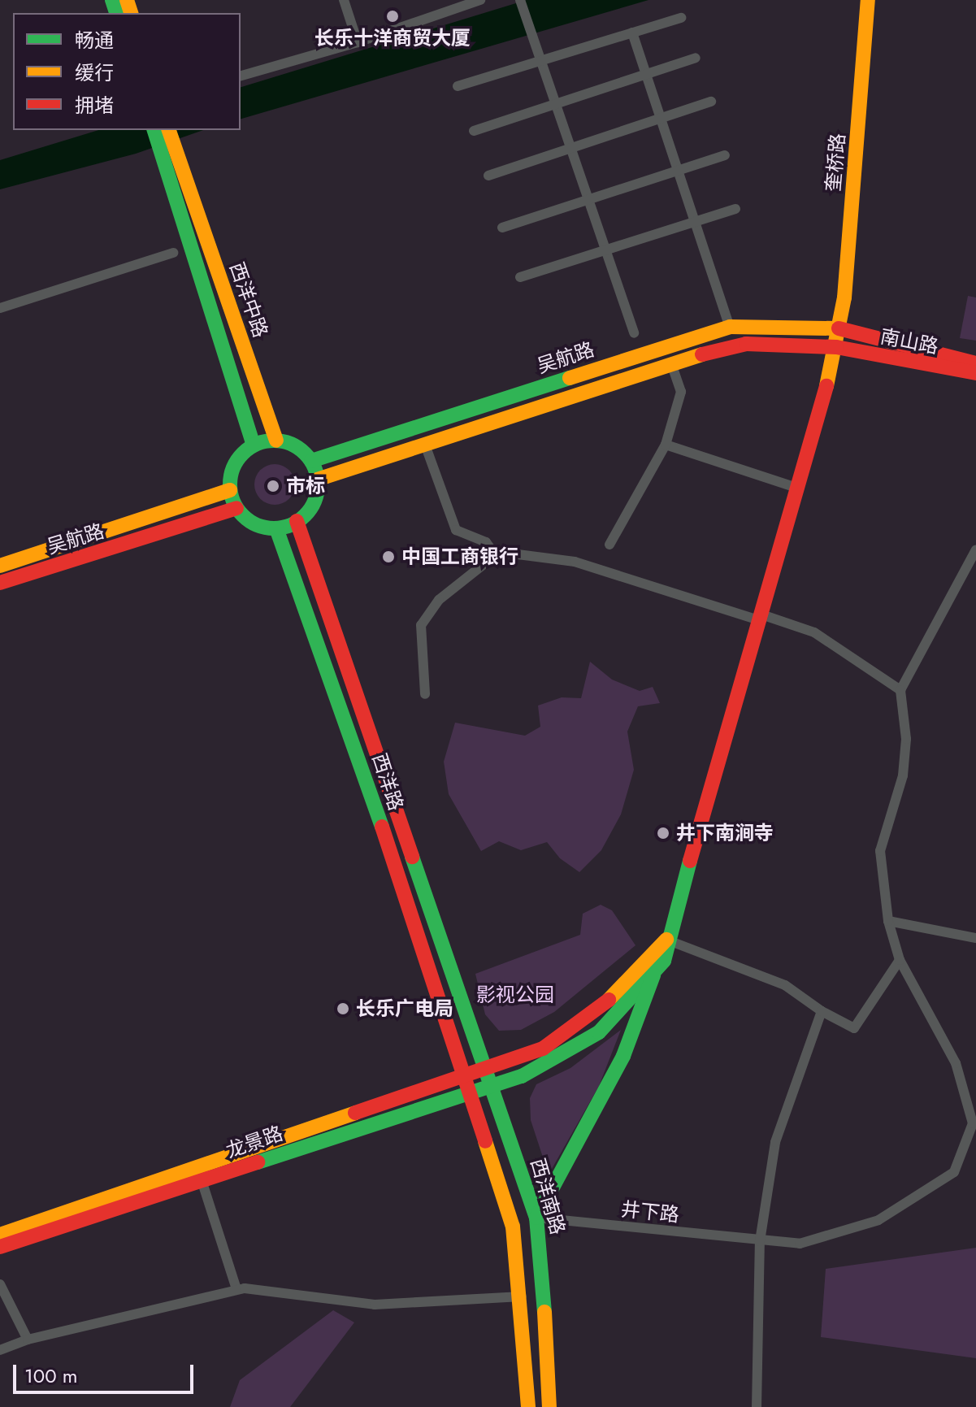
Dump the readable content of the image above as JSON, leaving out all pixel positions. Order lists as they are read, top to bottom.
{
  "streets": {
    "main road": [
      "奎桥路",
      "西洋中路",
      "南山路",
      "吴航路",
      "西洋路",
      "龙景路",
      "西洋南路"
    ],
    "street": ["井下路"]
  },
  "crossings": [
    ["奎桥路", "南山路"],
    ["奎桥路", "吴航路"],
    ["奎桥路", "龙景路"],
    ["奎桥路", "西洋南路"],
    ["奎桥路", "井下路"],
    ["西洋中路", "吴航路"],
    ["西洋中路", "西洋路"],
    ["南山路", "吴航路"],
    ["吴航路", "西洋路"],
    ["西洋路", "西洋南路"],
    ["龙景路", "西洋南路"],
    ["西洋南路", "井下路"]
  ],
  "parks": ["影视公园"],
  "places": [
    "长乐十洋商贸大厦",
    "市标",
    "中国工商银行",
    "井下南涧寺",
    "长乐广电局"
  ],
  "legend": ["畅通", "缓行", "拥堵"],
  "scale_bar": "100 m"
}
